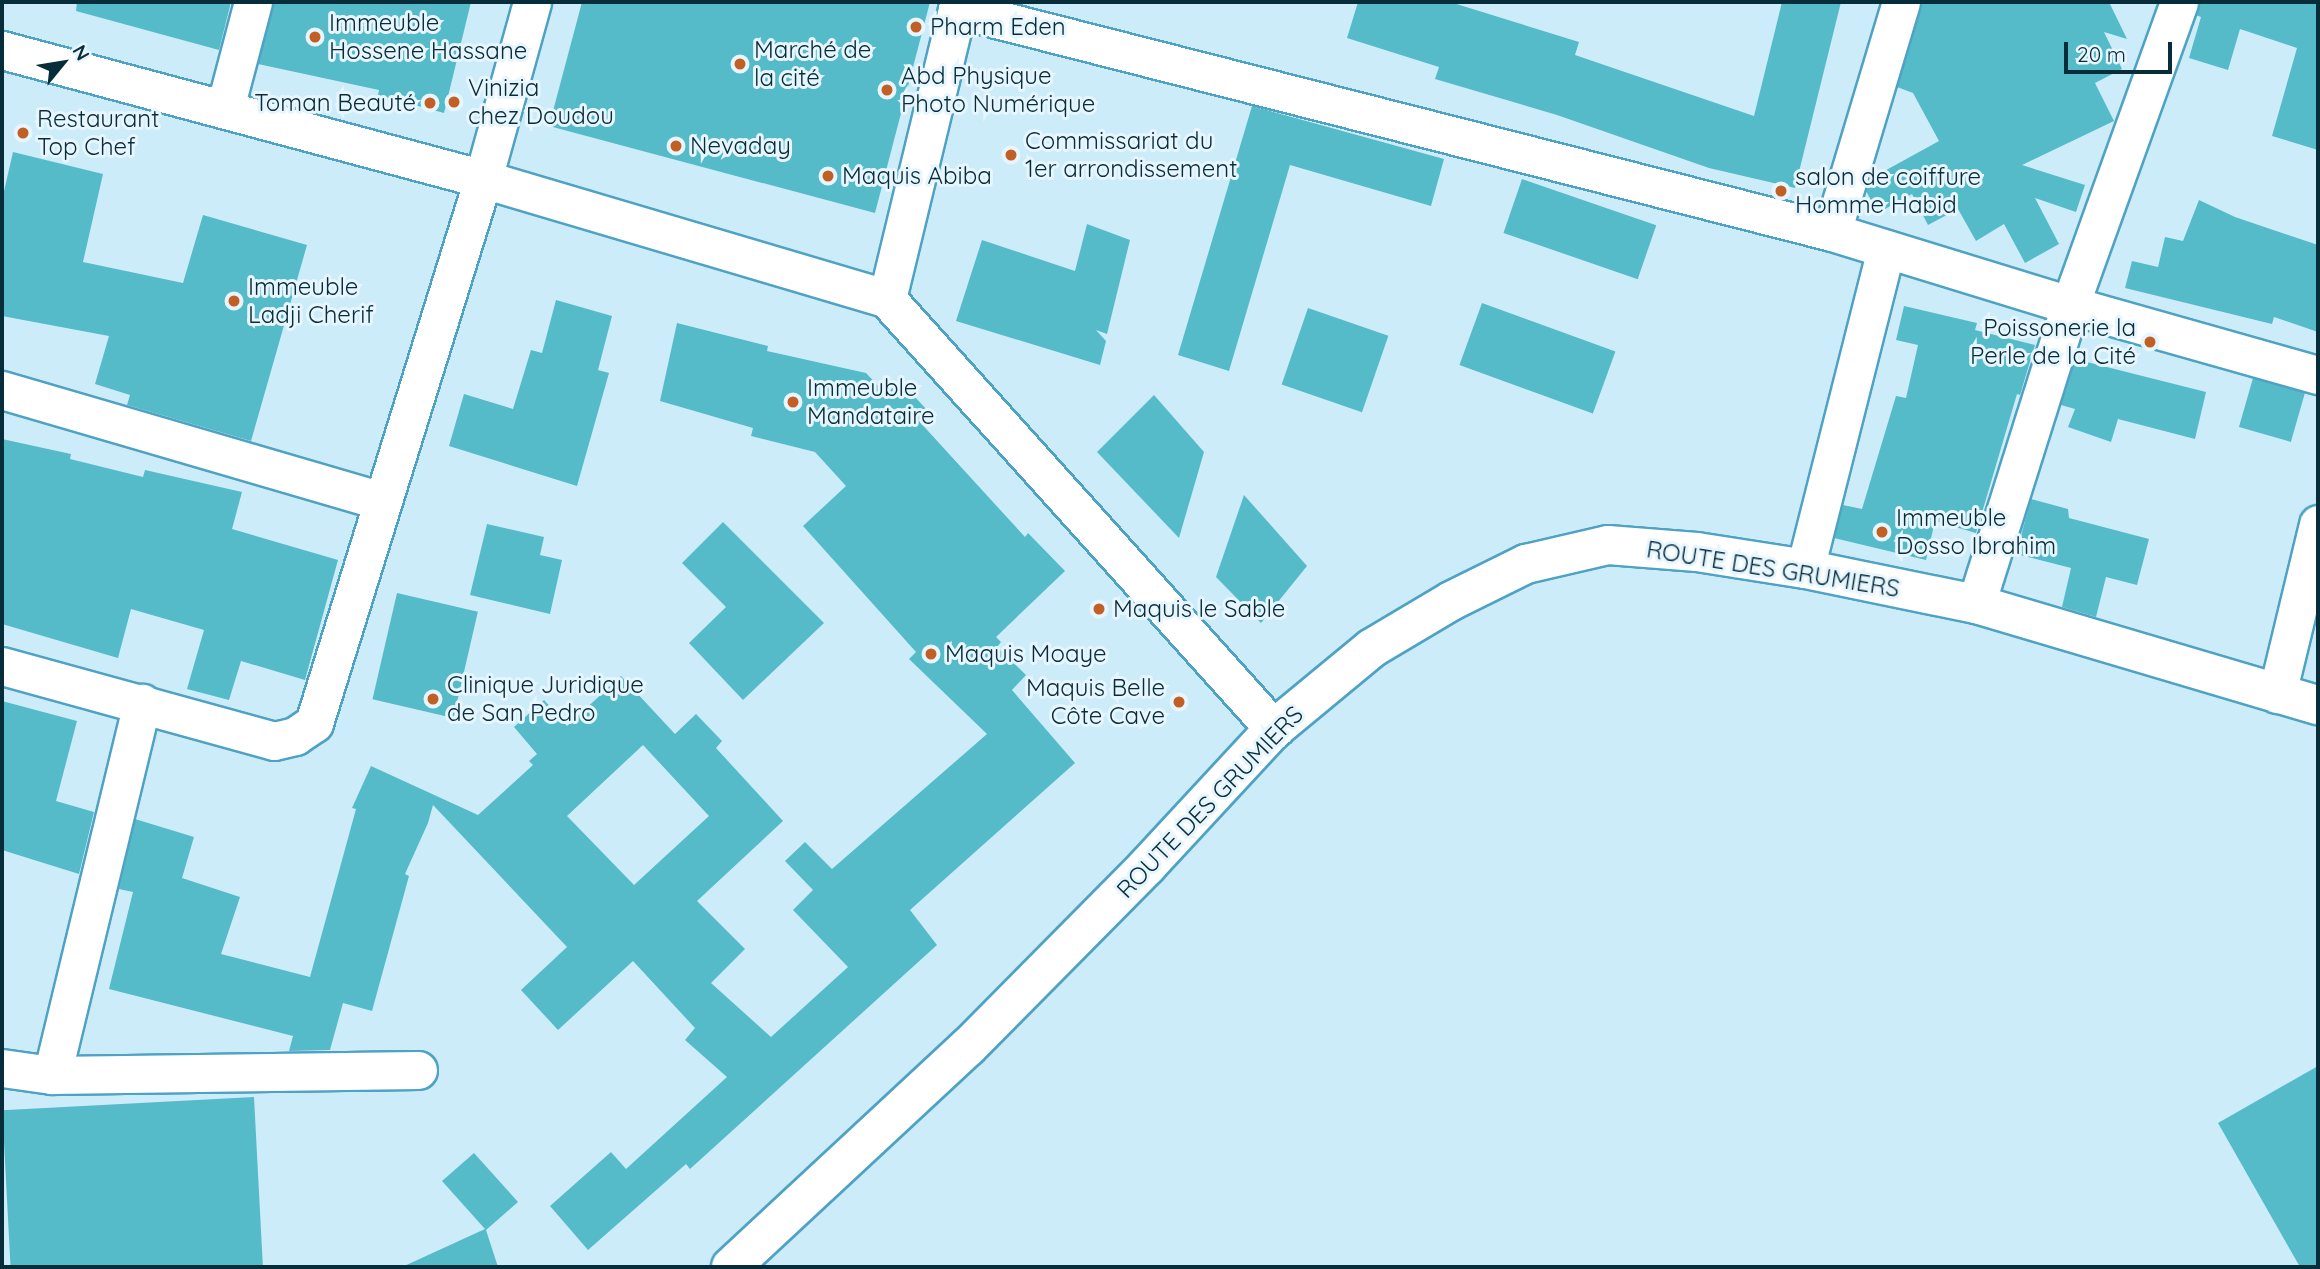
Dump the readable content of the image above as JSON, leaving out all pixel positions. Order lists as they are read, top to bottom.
{
  "streets": {
    "main road": ["ROUTE DES GRUMIERS"]
  },
  "places": [
    "Pharm Eden",
    "Immeuble Hossene Hassane",
    "Marché de la cité",
    "Abd Physique Photo Numérique",
    "Vinizia chez Doudou",
    "Toman Beauté",
    "Restaurant Top Chef",
    "Nevaday",
    "Commissariat du 1er arrondissement",
    "Maquis Abiba",
    "salon de coiffure Homme Habid",
    "Immeuble Ladji Cherif",
    "Poissonerie la Perle de la Cité",
    "Immeuble Mandataire",
    "Immeuble Dosso Ibrahim",
    "Maquis le Sable",
    "Maquis Moaye",
    "Clinique Juridique de San Pedro",
    "Maquis Belle Côte Cave"
  ],
  "scale_bar": "20 m",
  "north": "top right"
}
